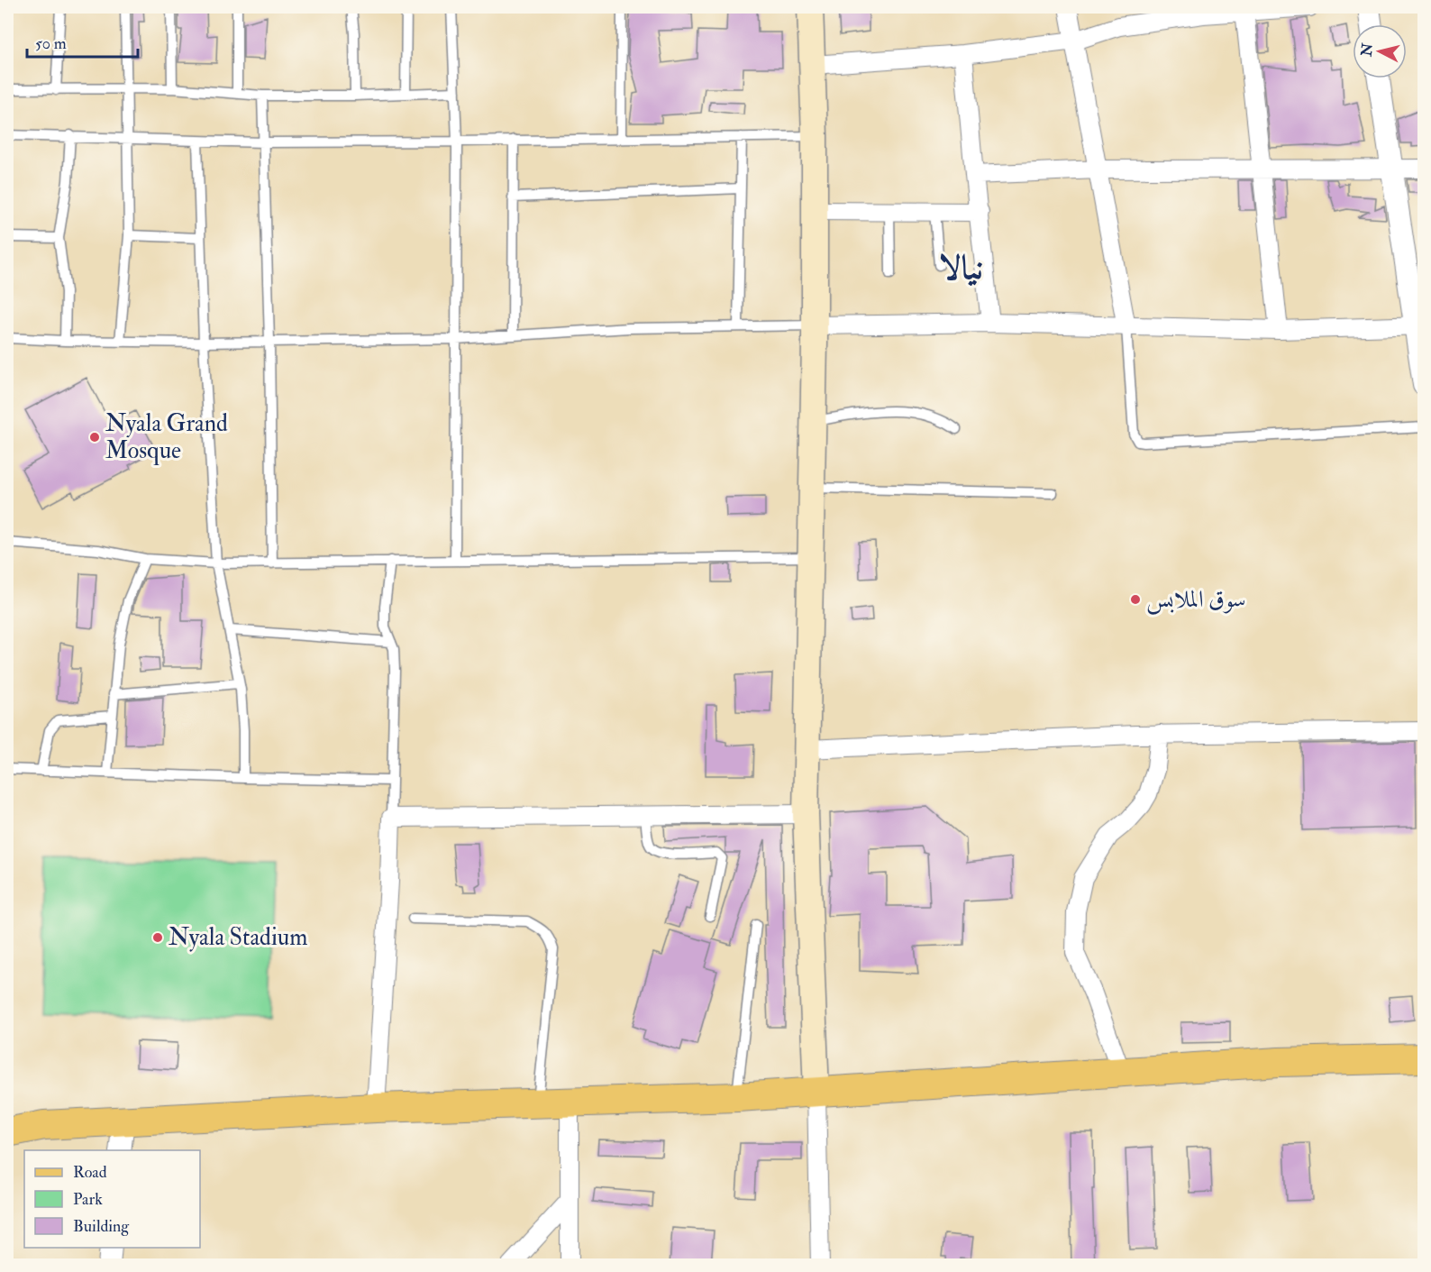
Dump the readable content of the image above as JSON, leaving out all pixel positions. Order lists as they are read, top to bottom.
{
  "districts": ["نيالا"],
  "places": ["Nyala Grand Mosque", "سوق الملابس", "Nyala Stadium"],
  "legend": ["Road", "Park", "Building"],
  "scale_bar": "50 m",
  "north": "left"
}
